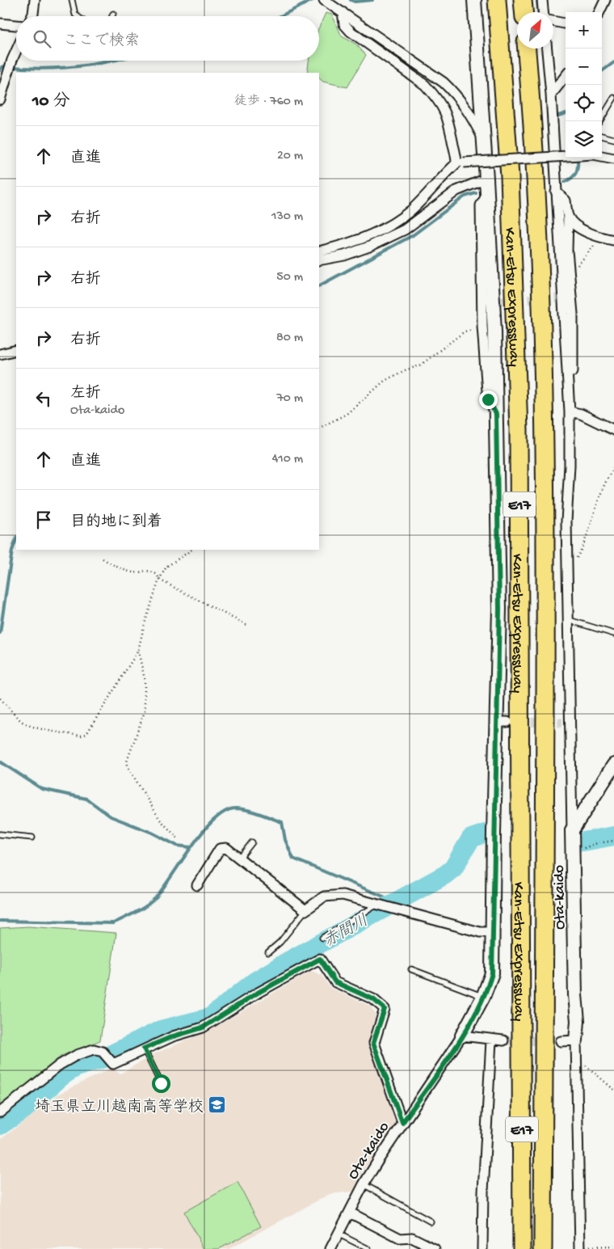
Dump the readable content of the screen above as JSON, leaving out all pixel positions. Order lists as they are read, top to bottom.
{
  "streets": {
    "highway": ["Kan-Etsu Expressway", "E17"],
    "street": ["Ota-kaido"]
  },
  "water": ["赤間川"],
  "places": {
    "school or university": ["埼玉県立川越南高等学校"]
  },
  "north": "top right",
  "page": {
    "map_buttons": ["+", "−"],
    "search": "ここで検索",
    "heading": ["10 分", "徒歩 · 760 m"],
    "list": [
      ["直進", "20 m"],
      ["右折", "130 m"],
      ["右折", "50 m"],
      ["右折", "80 m"],
      ["左折", "Ota-kaido", "70 m"],
      ["直進", "410 m"],
      "目的地に到着"
    ]
  }
}
